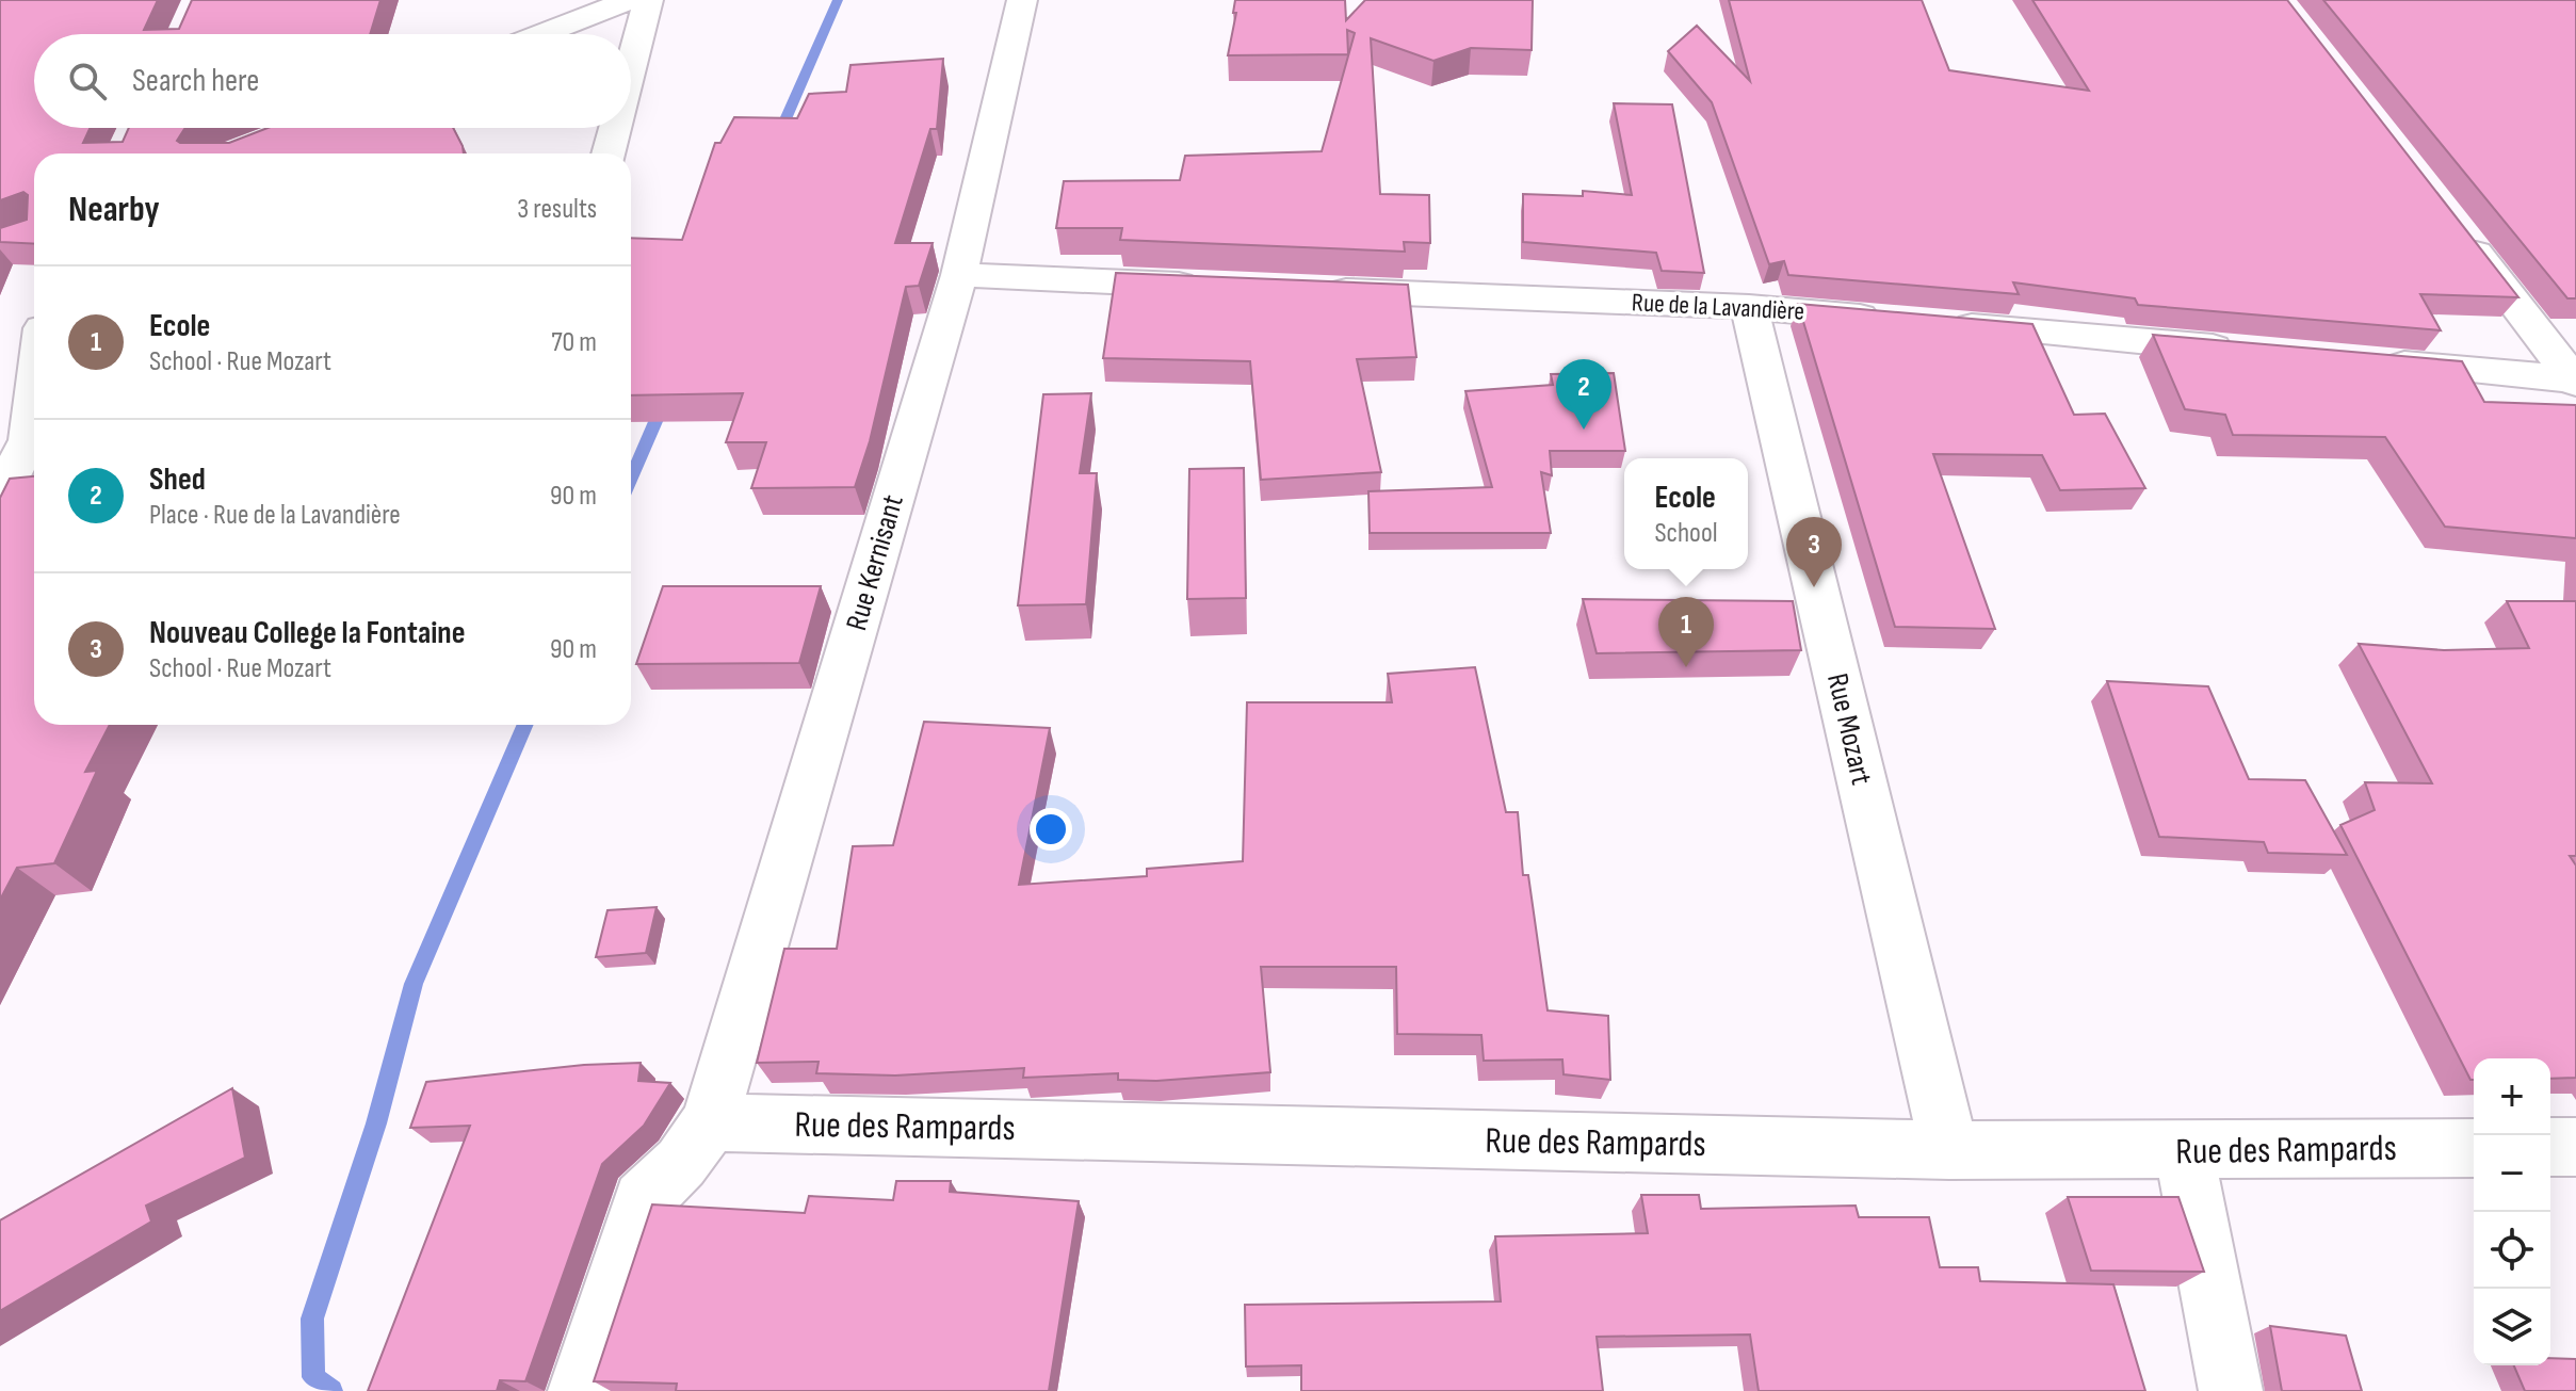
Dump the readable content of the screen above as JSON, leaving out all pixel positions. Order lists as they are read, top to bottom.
{
  "streets": {
    "street": [
      "Rue de la Lavandière",
      "Rue Kernisant",
      "Rue Mozart",
      "Rue des Rampards"
    ]
  },
  "crossings": [
    ["Rue de la Lavandière", "Rue Mozart"],
    ["Rue Kernisant", "Rue des Rampards"],
    ["Rue Mozart", "Rue des Rampards"]
  ],
  "page": {
    "search": "Search here",
    "heading": ["Nearby", "3 results"],
    "list": [
      {
        "mark": "1",
        "name": "Ecole",
        "note": "School · Rue Mozart",
        "value": "70 m"
      },
      {
        "mark": "2",
        "name": "Shed",
        "note": "Place · Rue de la Lavandière",
        "value": "90 m"
      },
      {
        "mark": "3",
        "name": "Nouveau College la Fontaine",
        "note": "School · Rue Mozart",
        "value": "90 m"
      }
    ],
    "pins": ["2", "3", "1"],
    "popup": ["Ecole", "School"],
    "map_buttons": ["+", "−"]
  }
}
